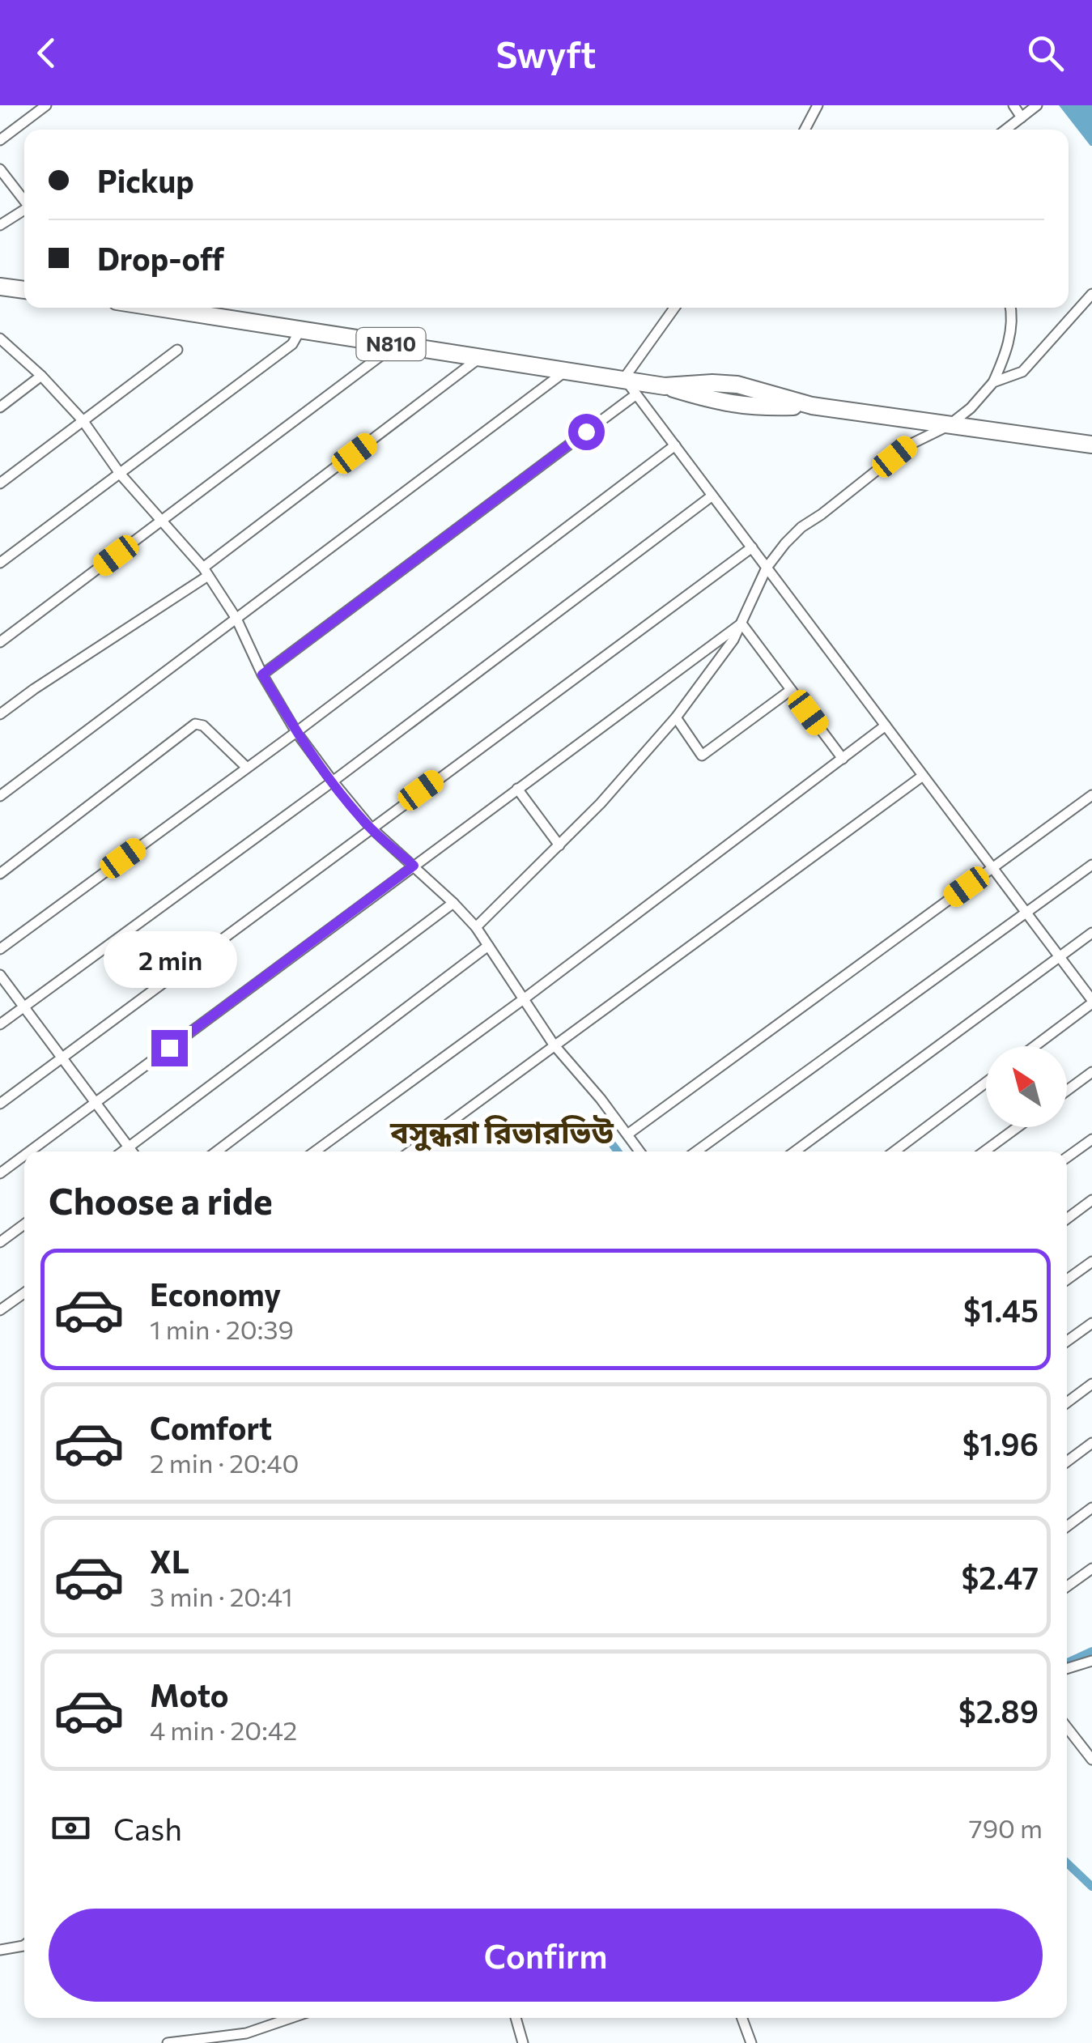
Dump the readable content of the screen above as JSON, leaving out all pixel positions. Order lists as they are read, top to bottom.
{
  "streets": {
    "highway": ["N810"]
  },
  "districts": ["বসুন্ধরা রিভারভিউ"],
  "north": "top left",
  "page": {
    "header": "Swyft",
    "banner": ["Pickup", "Drop-off"],
    "bubble": "2 min",
    "heading": "Choose a ride",
    "list": [
      {
        "name": "Economy",
        "note": "1 min · 20:39",
        "value": "$1.45"
      },
      {
        "name": "Comfort",
        "note": "2 min · 20:40",
        "value": "$1.96"
      },
      {
        "name": "XL",
        "note": "3 min · 20:41",
        "value": "$2.47"
      },
      {
        "name": "Moto",
        "note": "4 min · 20:42",
        "value": "$2.89"
      }
    ],
    "pay": ["Cash", "790 m"],
    "buttons": "Confirm"
  }
}
